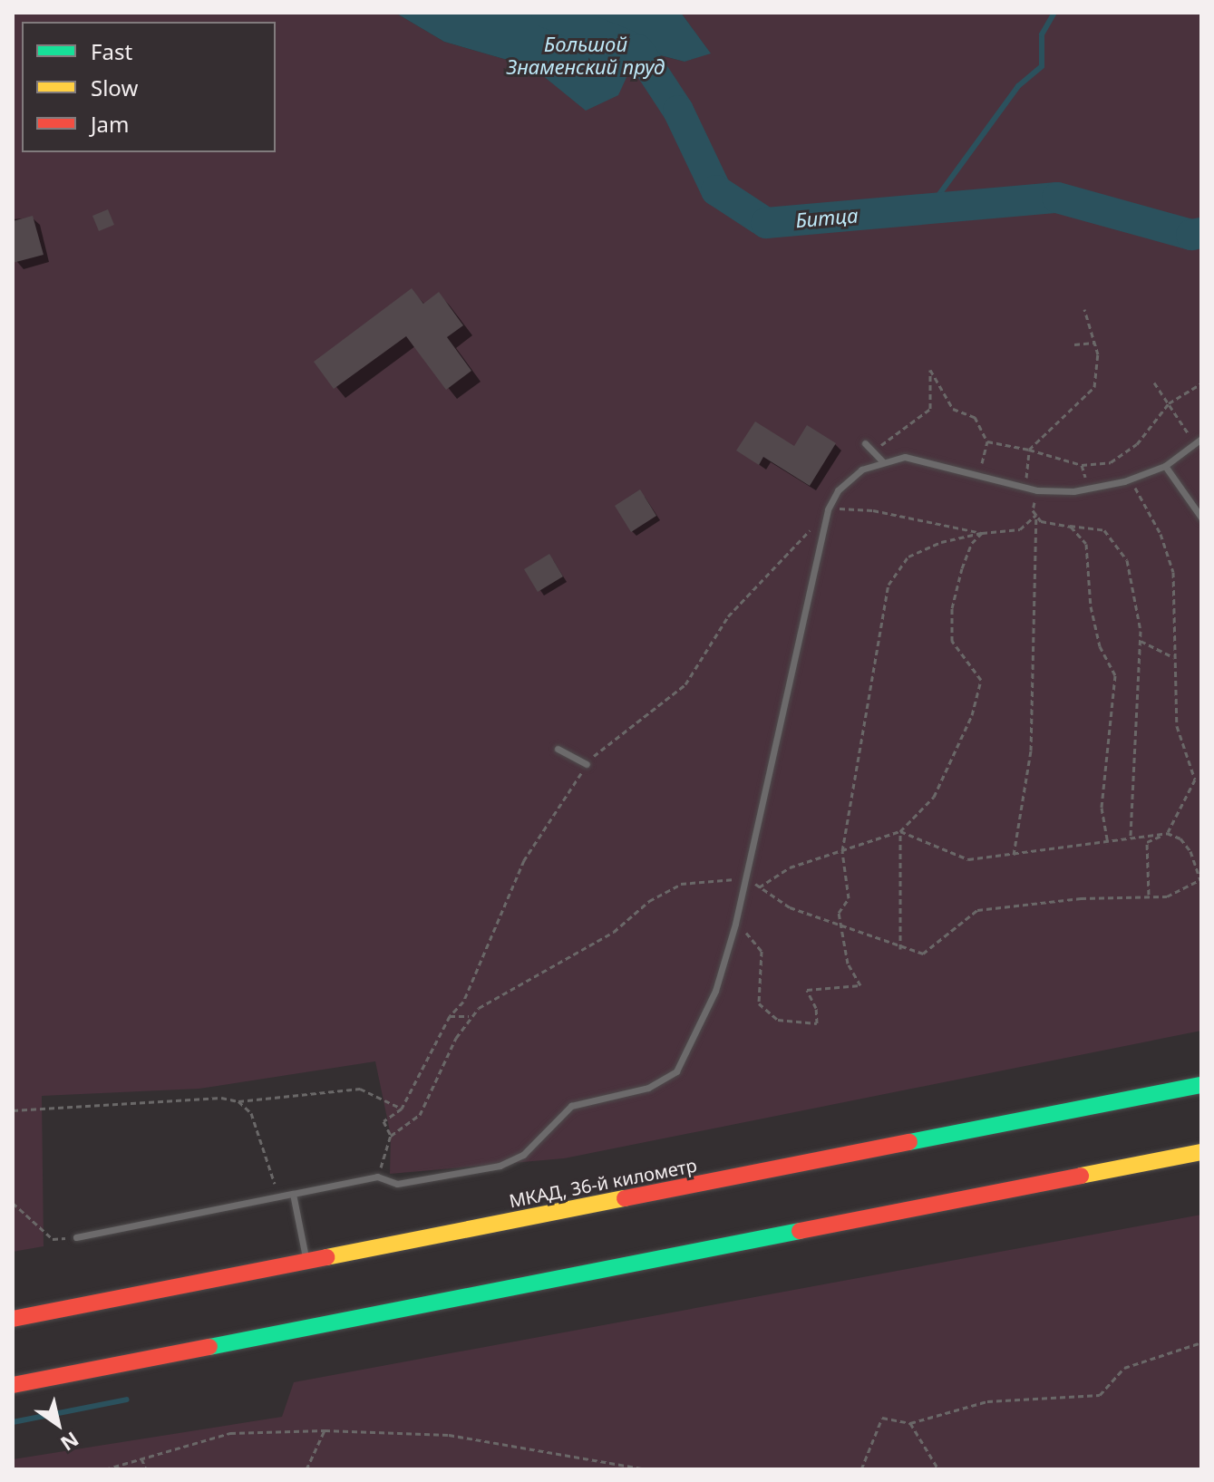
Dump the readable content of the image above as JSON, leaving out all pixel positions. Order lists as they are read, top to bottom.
{
  "streets": {
    "highway": ["МКАД, 36-й километр"]
  },
  "water": ["Большой Знаменский пруд", "Битца"],
  "legend": ["Fast", "Slow", "Jam"],
  "north": "bottom right"
}
